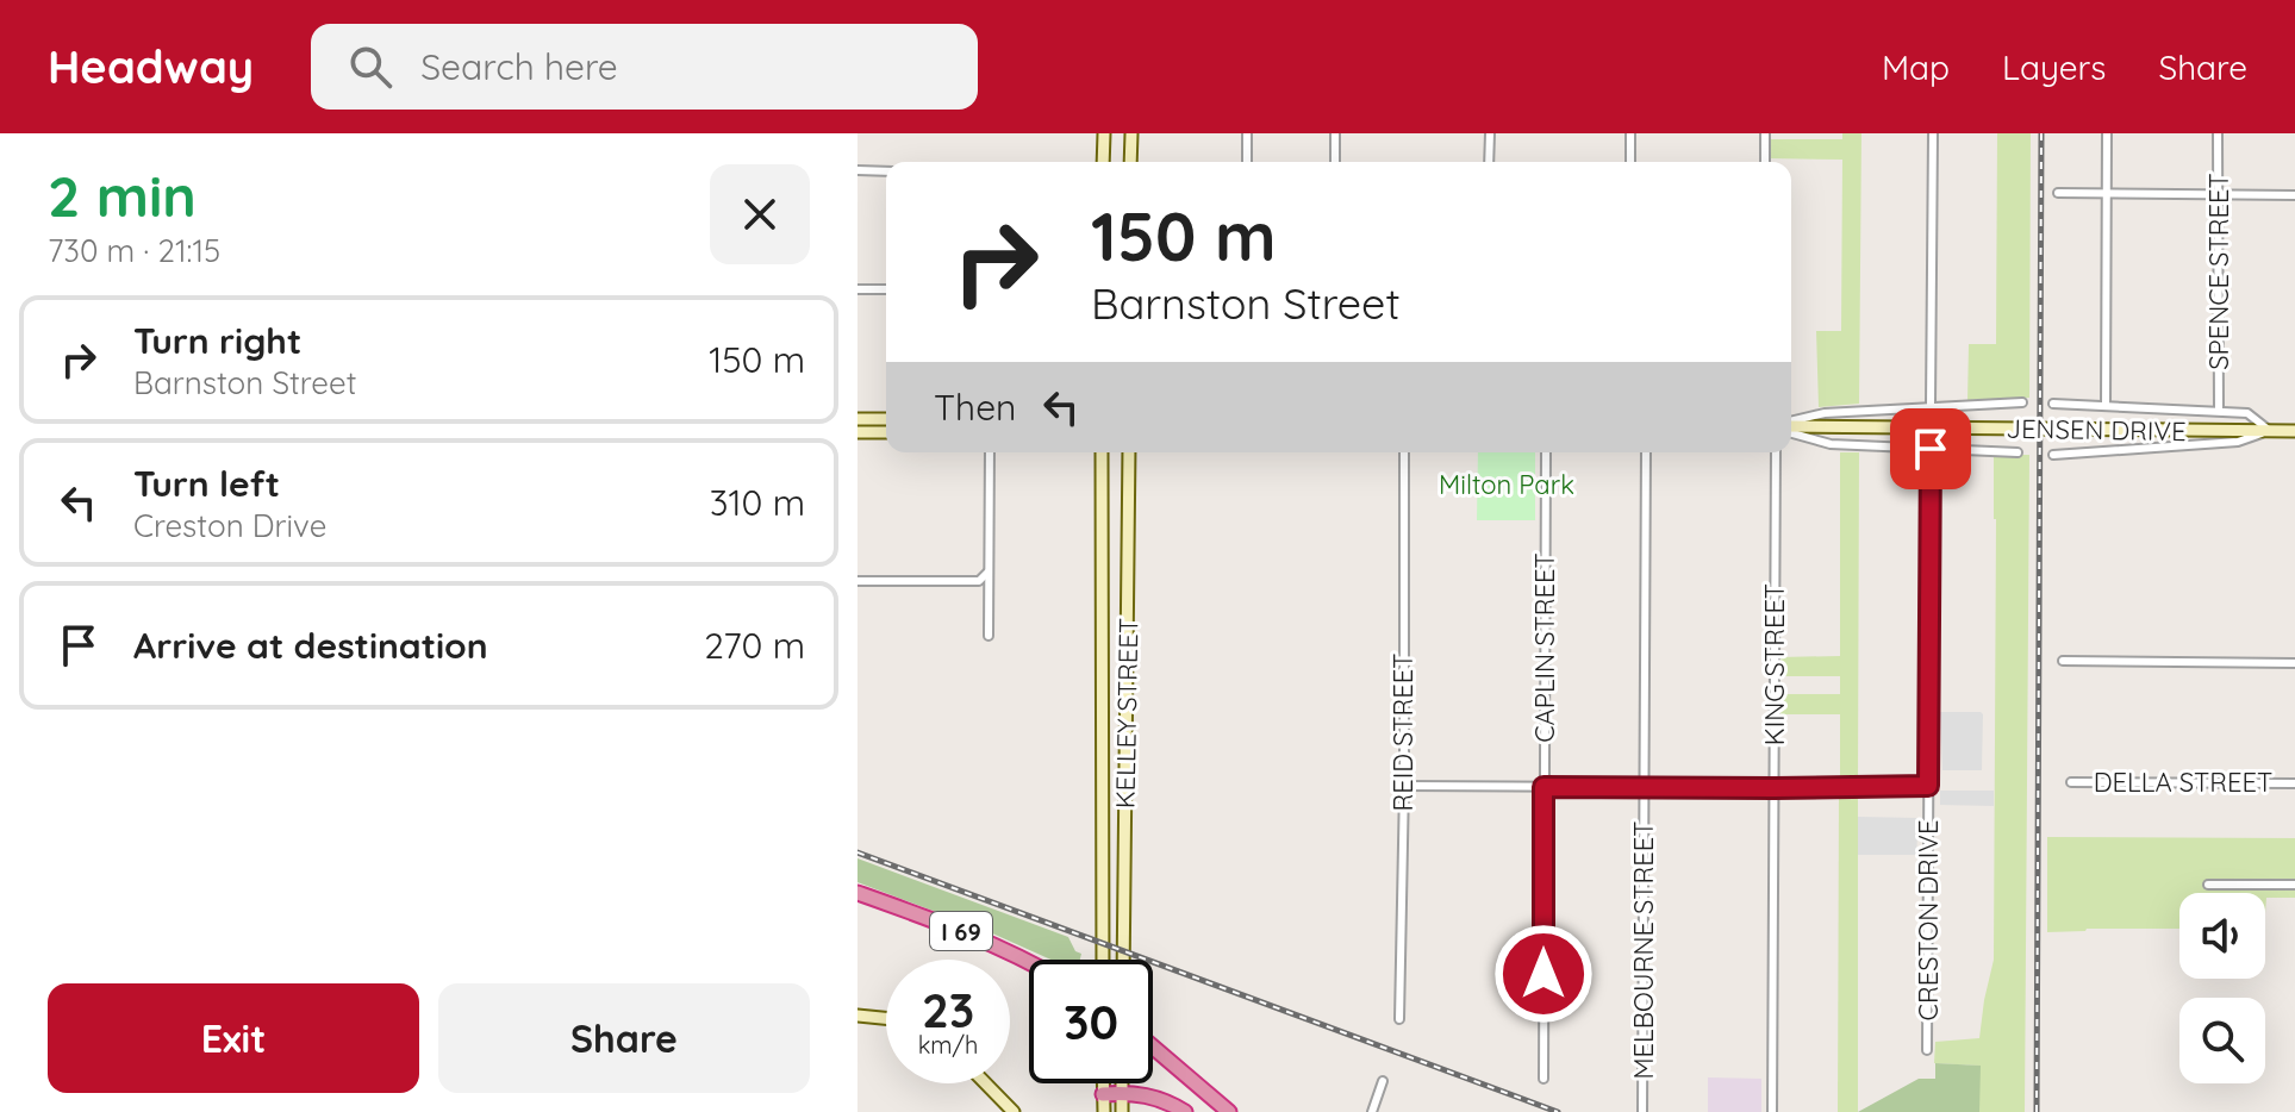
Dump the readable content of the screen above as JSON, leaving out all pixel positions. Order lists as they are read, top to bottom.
{
  "streets": {
    "highway": ["I 69"],
    "main road": ["JENSEN DRIVE", "KELLEY STREET"],
    "street": [
      "SPENCE STREET",
      "CAPLIN STREET",
      "KING STREET",
      "REID STREET",
      "DELLA STREET",
      "CRESTON DRIVE",
      "MELBOURNE STREET"
    ]
  },
  "parks": ["Milton Park"],
  "page": {
    "header": "Headway",
    "search": "Search here",
    "nav": ["Map", "Layers", "Share"],
    "heading": ["2 min", "730 m · 21:15"],
    "turn": ["150 m", "Barnston Street"],
    "list": [
      {
        "name": "Turn right",
        "note": "Barnston Street",
        "value": "150 m"
      },
      {
        "name": "Turn left",
        "note": "Creston Drive",
        "value": "310 m"
      },
      {
        "name": "Arrive at destination",
        "value": "270 m"
      }
    ],
    "then": "Then",
    "speed": "23 km/h",
    "limit": "30",
    "buttons": ["Exit", "Share"]
  }
}
